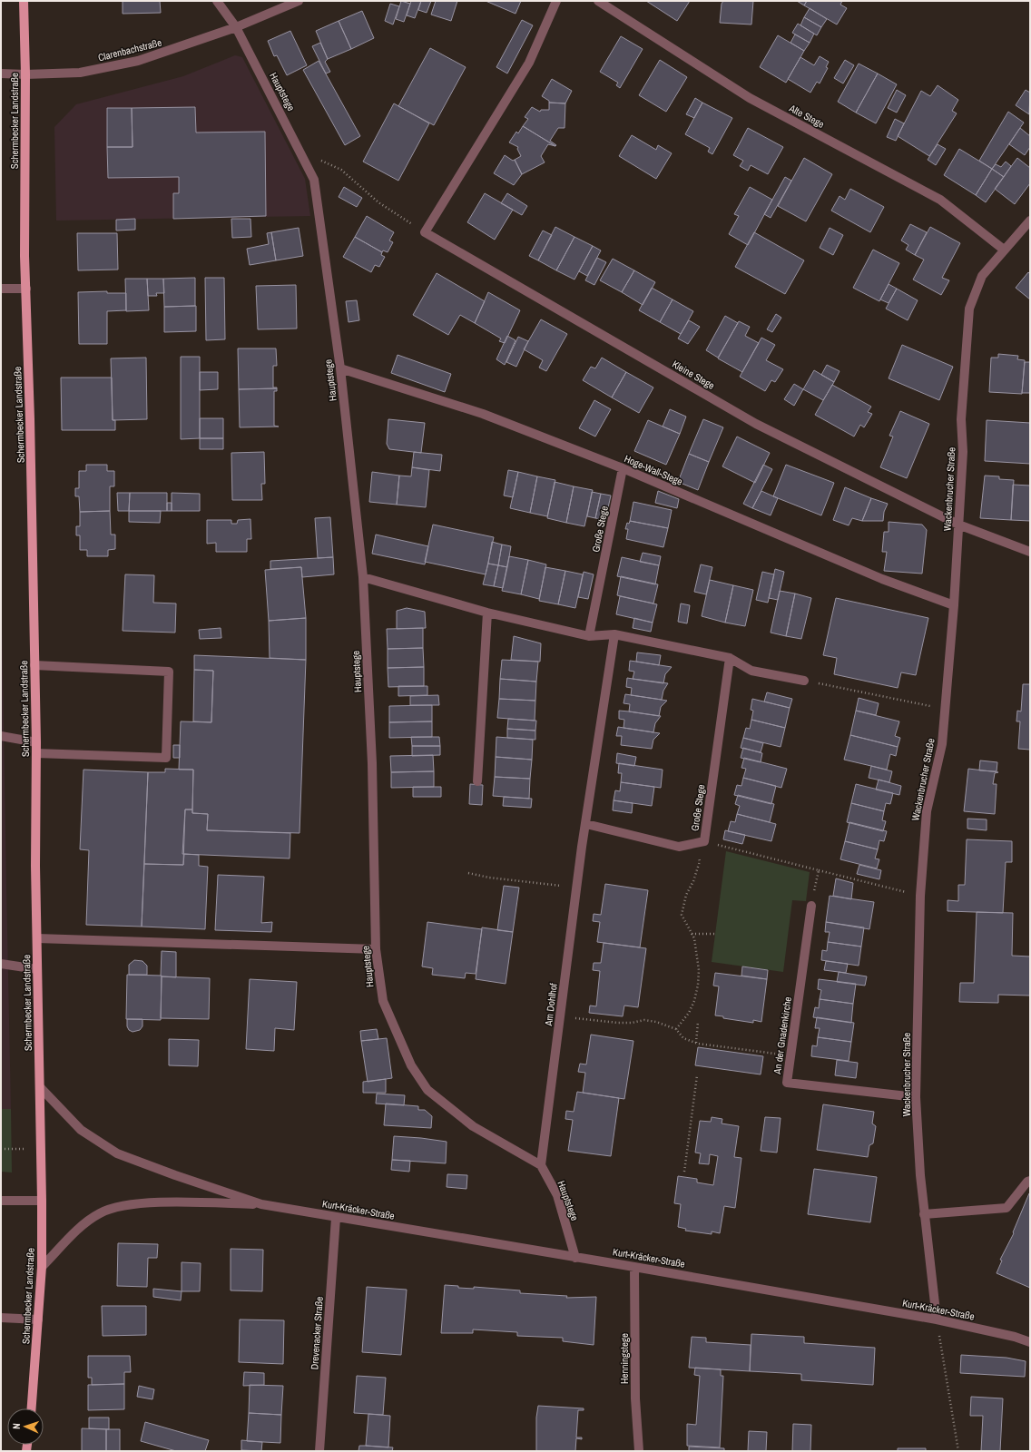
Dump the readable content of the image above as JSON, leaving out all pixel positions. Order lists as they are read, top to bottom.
{
  "streets": {
    "main road": ["Schermbecker Landstraße"],
    "street": [
      "Clarenbachstraße",
      "Hauptstege",
      "Alte Stege",
      "Kleine Stege",
      "Hoge-Wall-Stege",
      "Wackenbrucher Straße",
      "Große Stege",
      "Am Dohlhof",
      "An der Gnadenkirche",
      "Kurt-Kräcker-Straße",
      "Drevenacker Straße",
      "Henningstege"
    ]
  },
  "crossings": [
    ["Clarenbachstraße", "Hauptstege"],
    ["Clarenbachstraße", "Schermbecker Landstraße"],
    ["Hauptstege", "Hoge-Wall-Stege"],
    ["Hauptstege", "Am Dohlhof"],
    ["Hauptstege", "Kurt-Kräcker-Straße"],
    ["Alte Stege", "Wackenbrucher Straße"],
    ["Schermbecker Landstraße", "Kurt-Kräcker-Straße"],
    ["Kleine Stege", "Wackenbrucher Straße"],
    ["Hoge-Wall-Stege", "Wackenbrucher Straße"],
    ["Hoge-Wall-Stege", "Große Stege"],
    ["Wackenbrucher Straße", "An der Gnadenkirche"],
    ["Wackenbrucher Straße", "Kurt-Kräcker-Straße"],
    ["Große Stege", "Am Dohlhof"],
    ["Kurt-Kräcker-Straße", "Drevenacker Straße"],
    ["Kurt-Kräcker-Straße", "Henningstege"]
  ],
  "north": "left"
}
